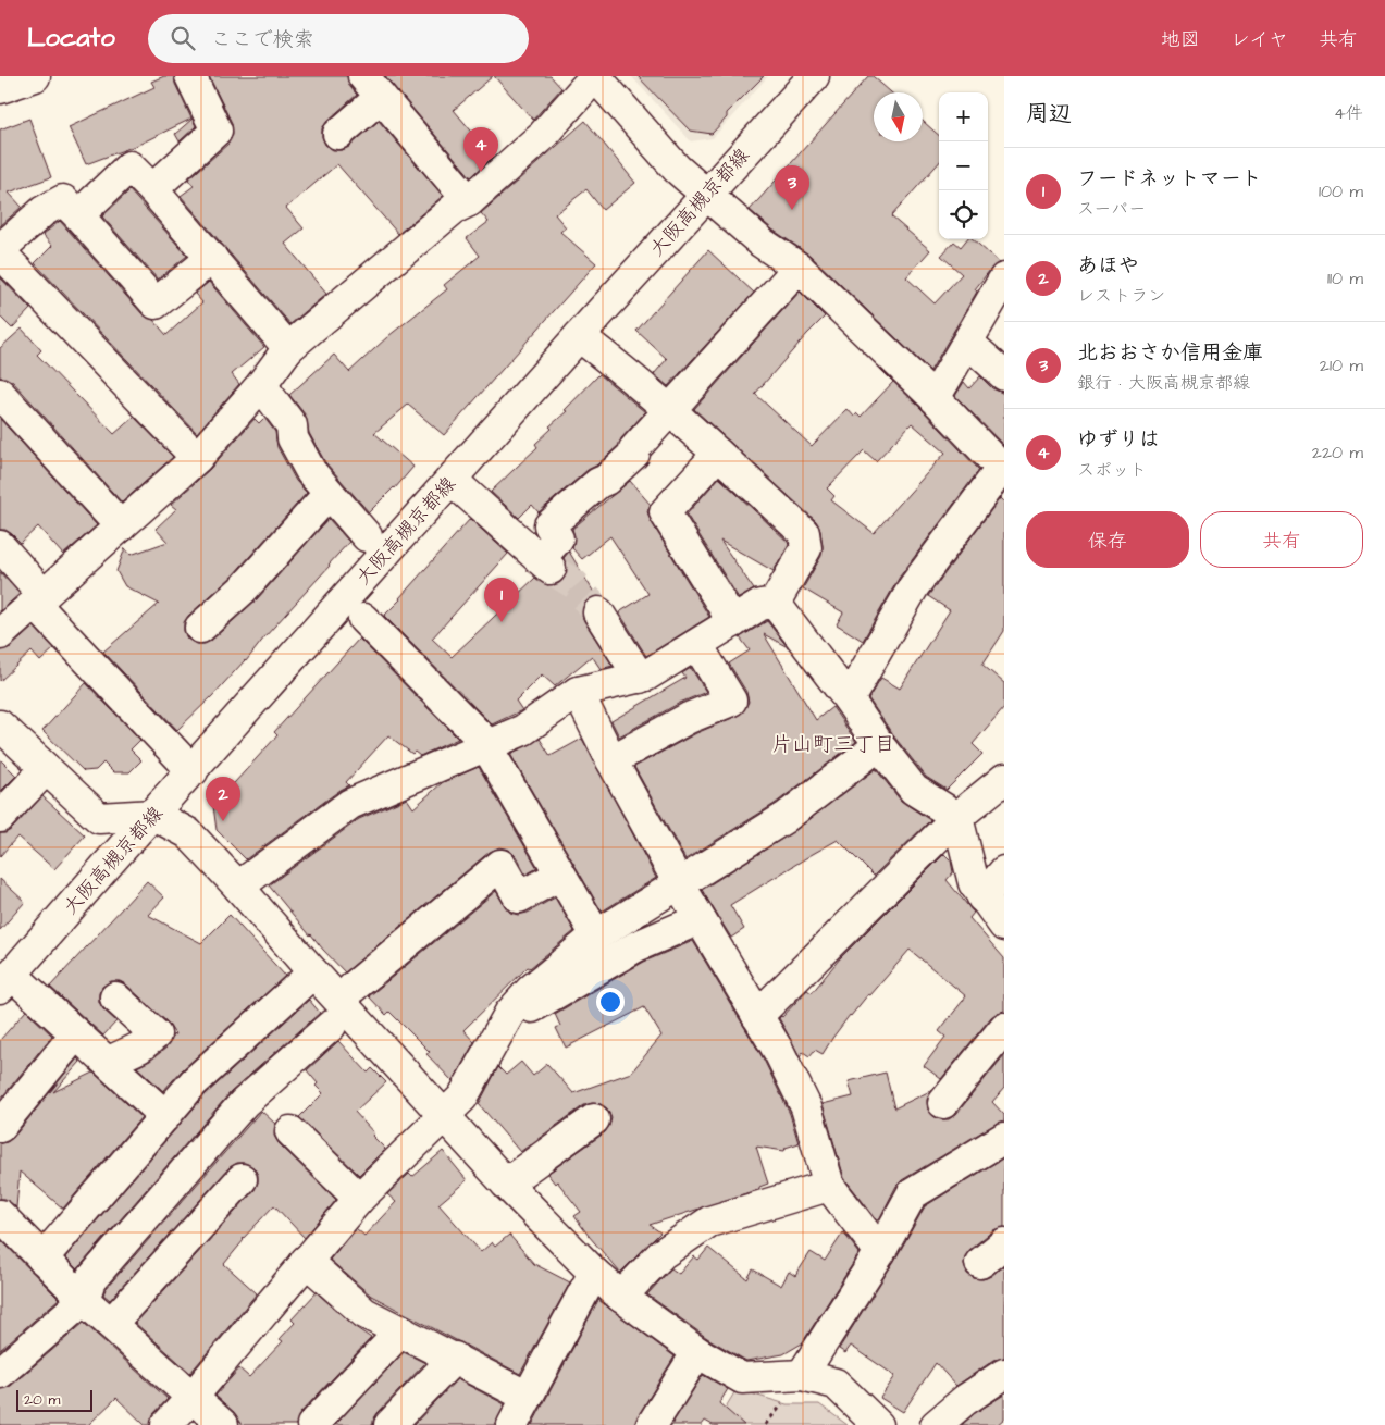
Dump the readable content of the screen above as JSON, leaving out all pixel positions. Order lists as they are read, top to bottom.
{
  "streets": {
    "street": ["大阪高槻京都線"]
  },
  "districts": ["片山町三丁目"],
  "scale_bar": "20 m",
  "north": "bottom",
  "page": {
    "header": "Locato",
    "search": "ここで検索",
    "nav": ["地図", "レイヤ", "共有"],
    "heading": ["周辺", "4件"],
    "map_buttons": ["+", "−"],
    "pins": [
      "4",
      "3",
      "1",
      "2"
    ],
    "list": [
      {
        "mark": "1",
        "name": "フードネットマート",
        "note": "スーパー",
        "value": "100 m"
      },
      {
        "mark": "2",
        "name": "あほや",
        "note": "レストラン",
        "value": "110 m"
      },
      {
        "mark": "3",
        "name": "北おおさか信用金庫",
        "note": "銀行 · 大阪高槻京都線",
        "value": "210 m"
      },
      {
        "mark": "4",
        "name": "ゆずりは",
        "note": "スポット",
        "value": "220 m"
      }
    ],
    "buttons": ["保存", "共有"],
    "scale": "20 m"
  }
}
